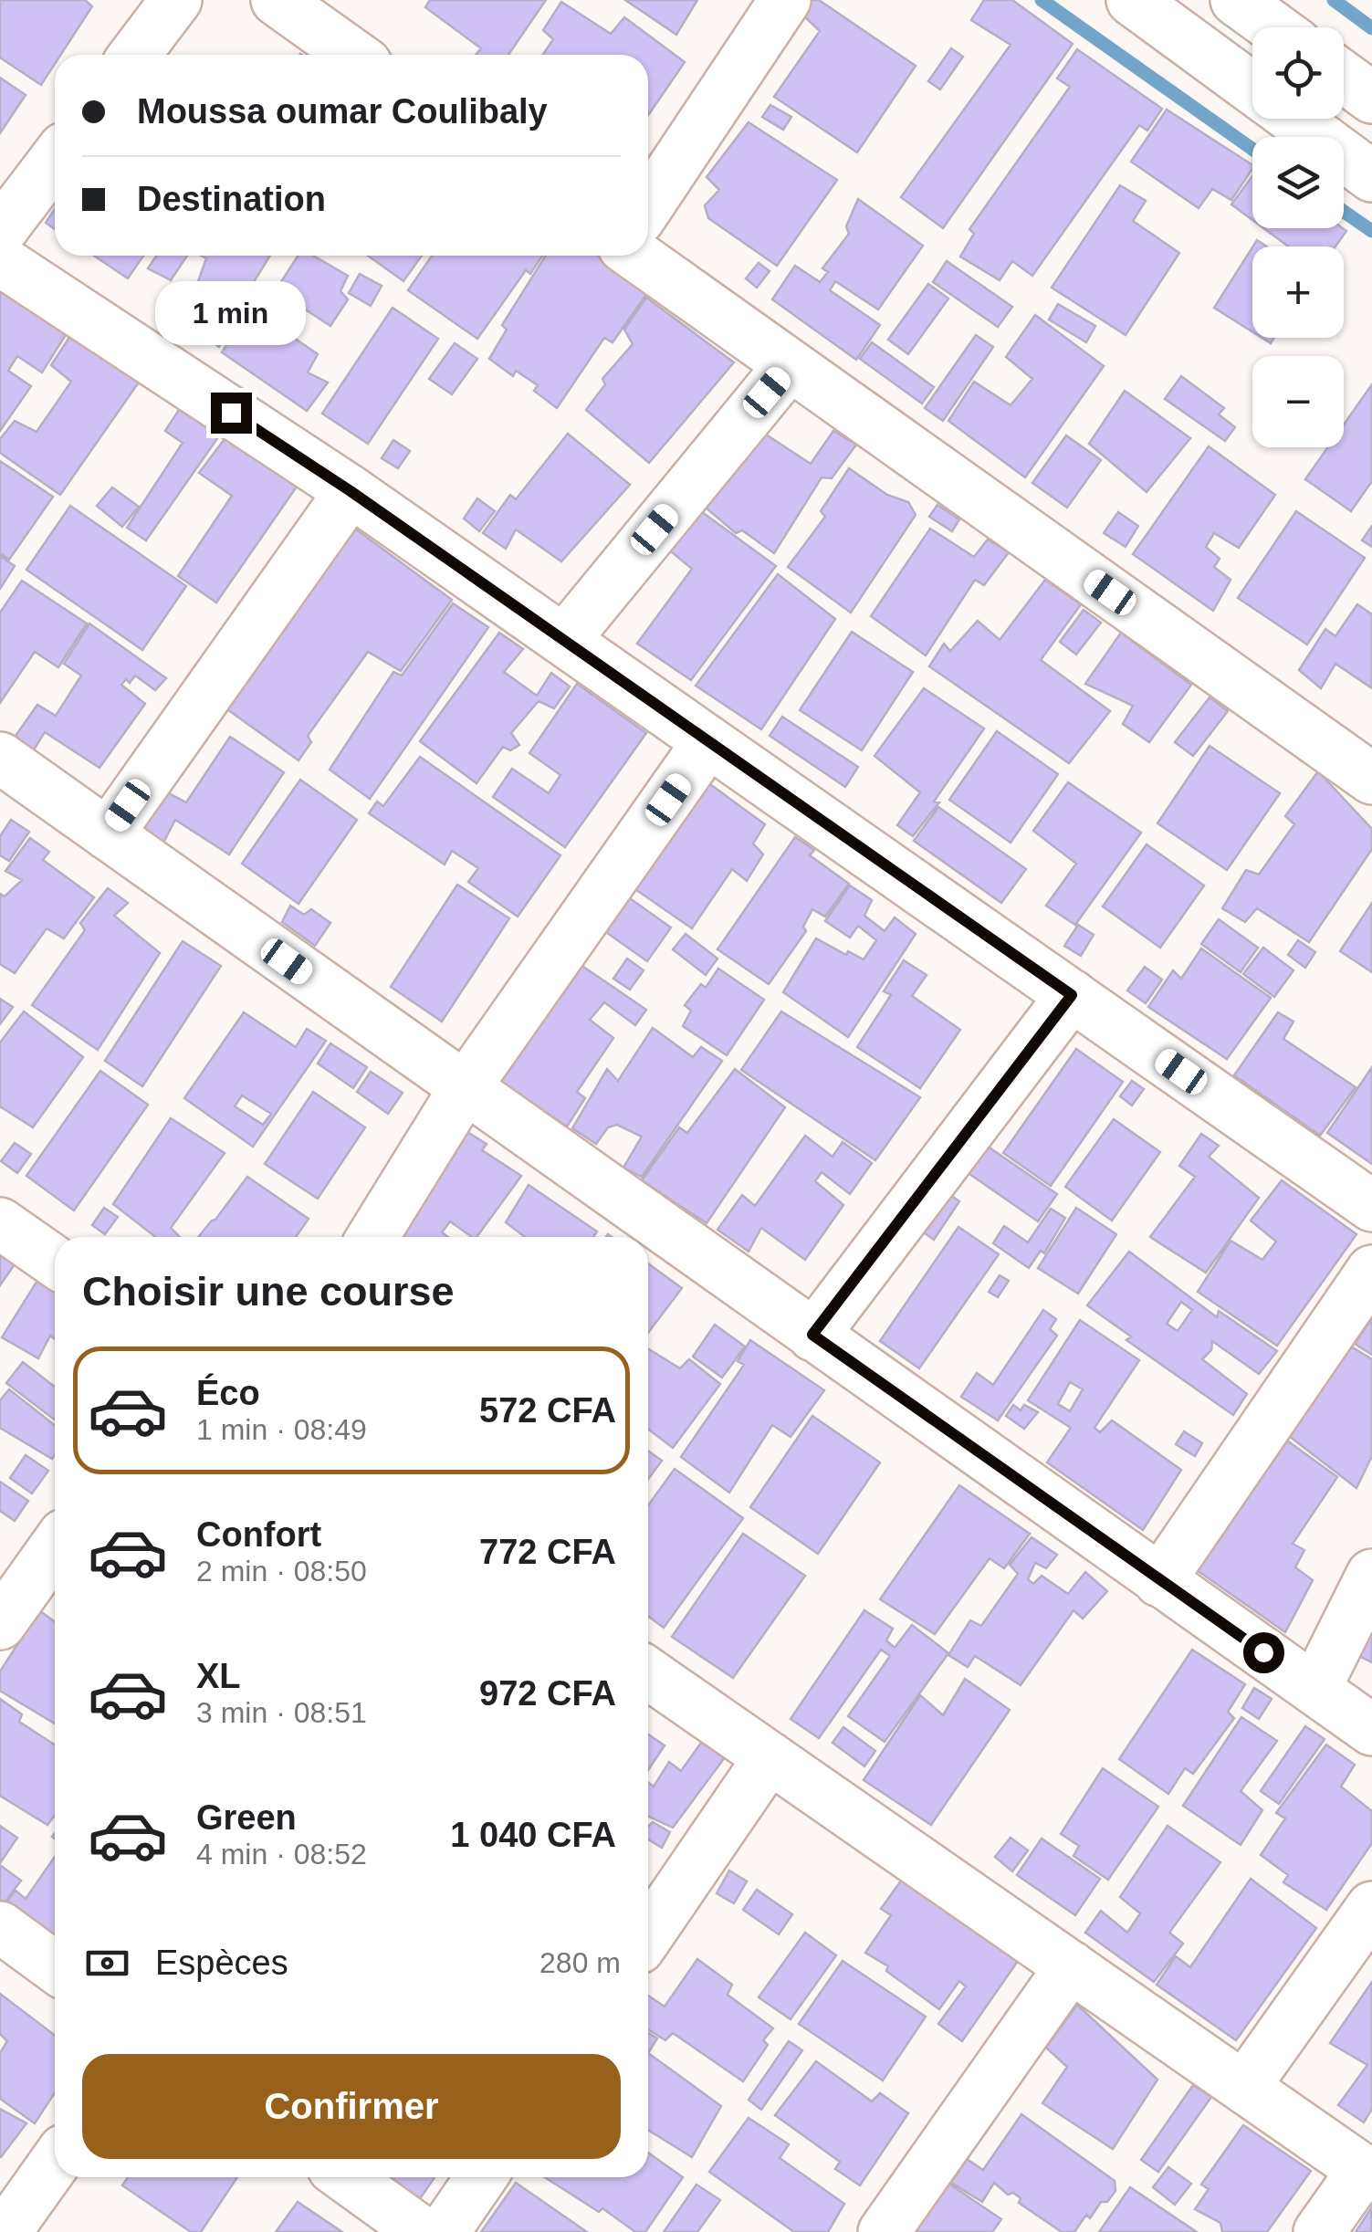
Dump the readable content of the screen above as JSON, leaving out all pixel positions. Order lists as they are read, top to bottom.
{
  "page": {
    "map_buttons": ["+", "−"],
    "banner": ["Moussa oumar Coulibaly", "Destination"],
    "bubble": "1 min",
    "heading": "Choisir une course",
    "list": [
      {
        "name": "Éco",
        "note": "1 min · 08:49",
        "value": "572 CFA"
      },
      {
        "name": "Confort",
        "note": "2 min · 08:50",
        "value": "772 CFA"
      },
      {
        "name": "XL",
        "note": "3 min · 08:51",
        "value": "972 CFA"
      },
      {
        "name": "Green",
        "note": "4 min · 08:52",
        "value": "1 040 CFA"
      }
    ],
    "pay": ["Espèces", "280 m"],
    "buttons": "Confirmer"
  }
}
